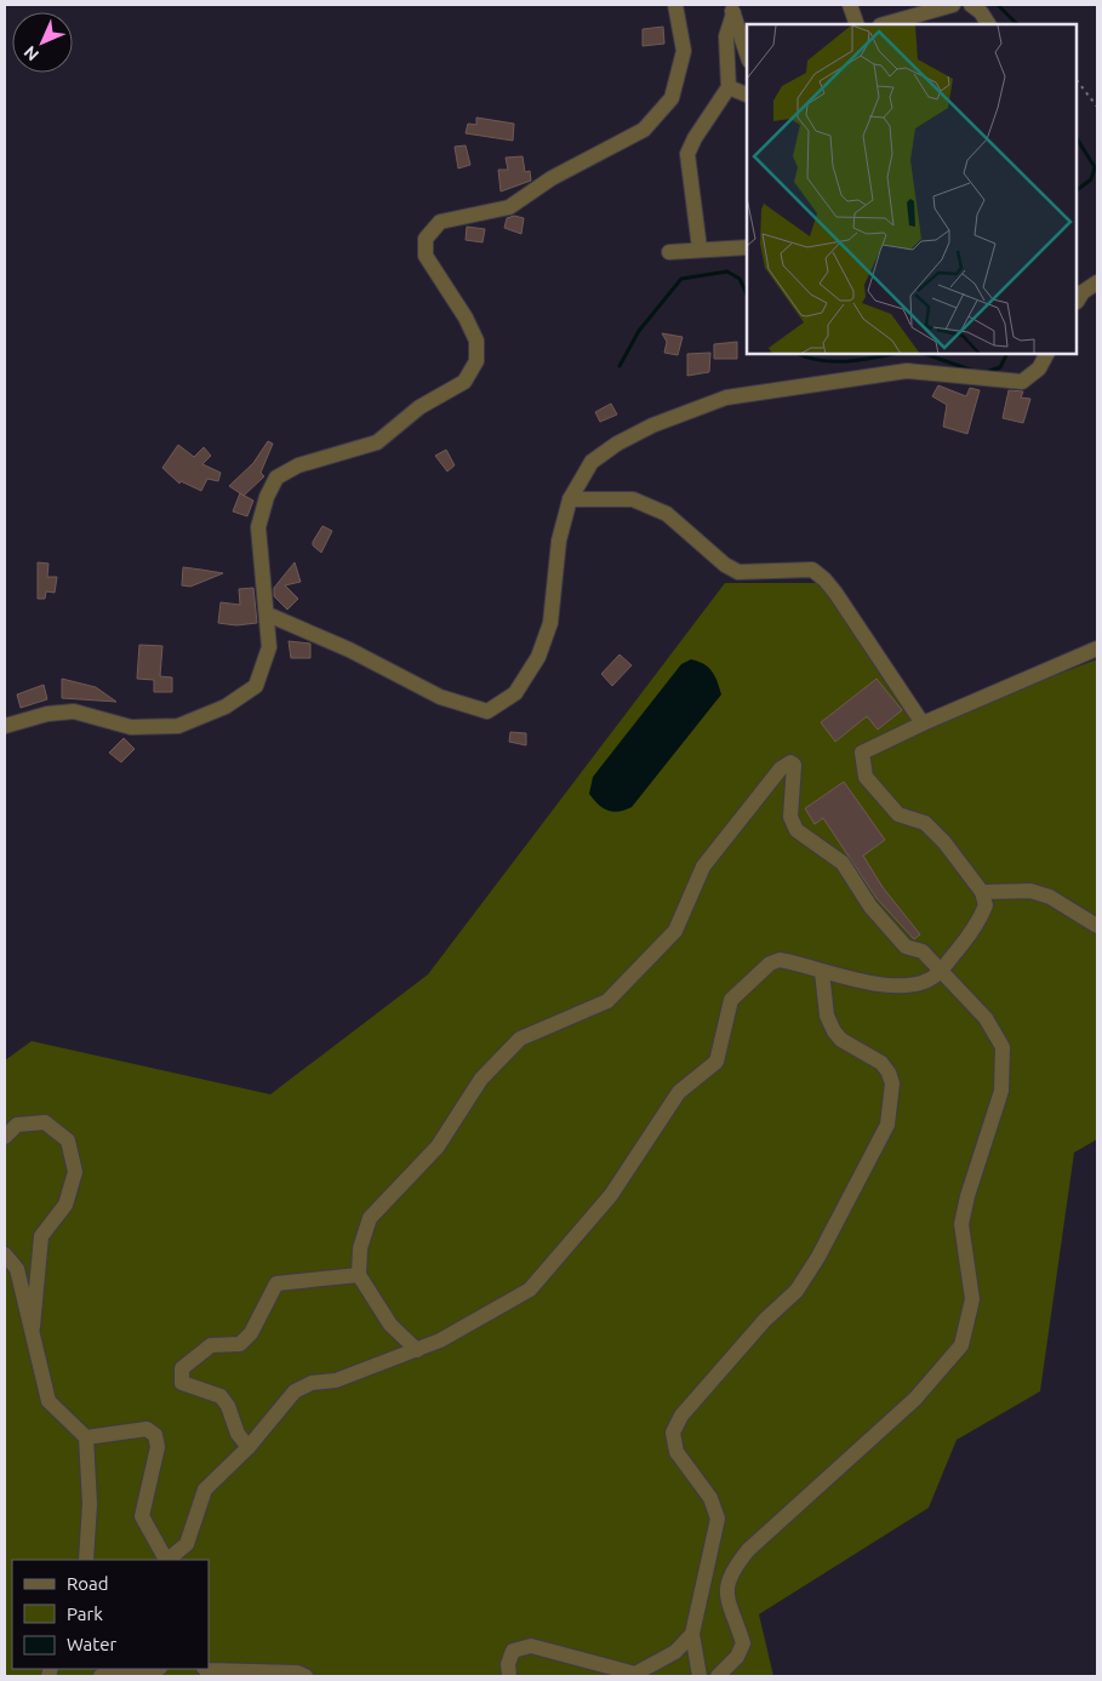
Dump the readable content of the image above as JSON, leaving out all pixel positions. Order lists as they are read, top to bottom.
{
  "legend": ["Road", "Park", "Water"],
  "north": "bottom left"
}
